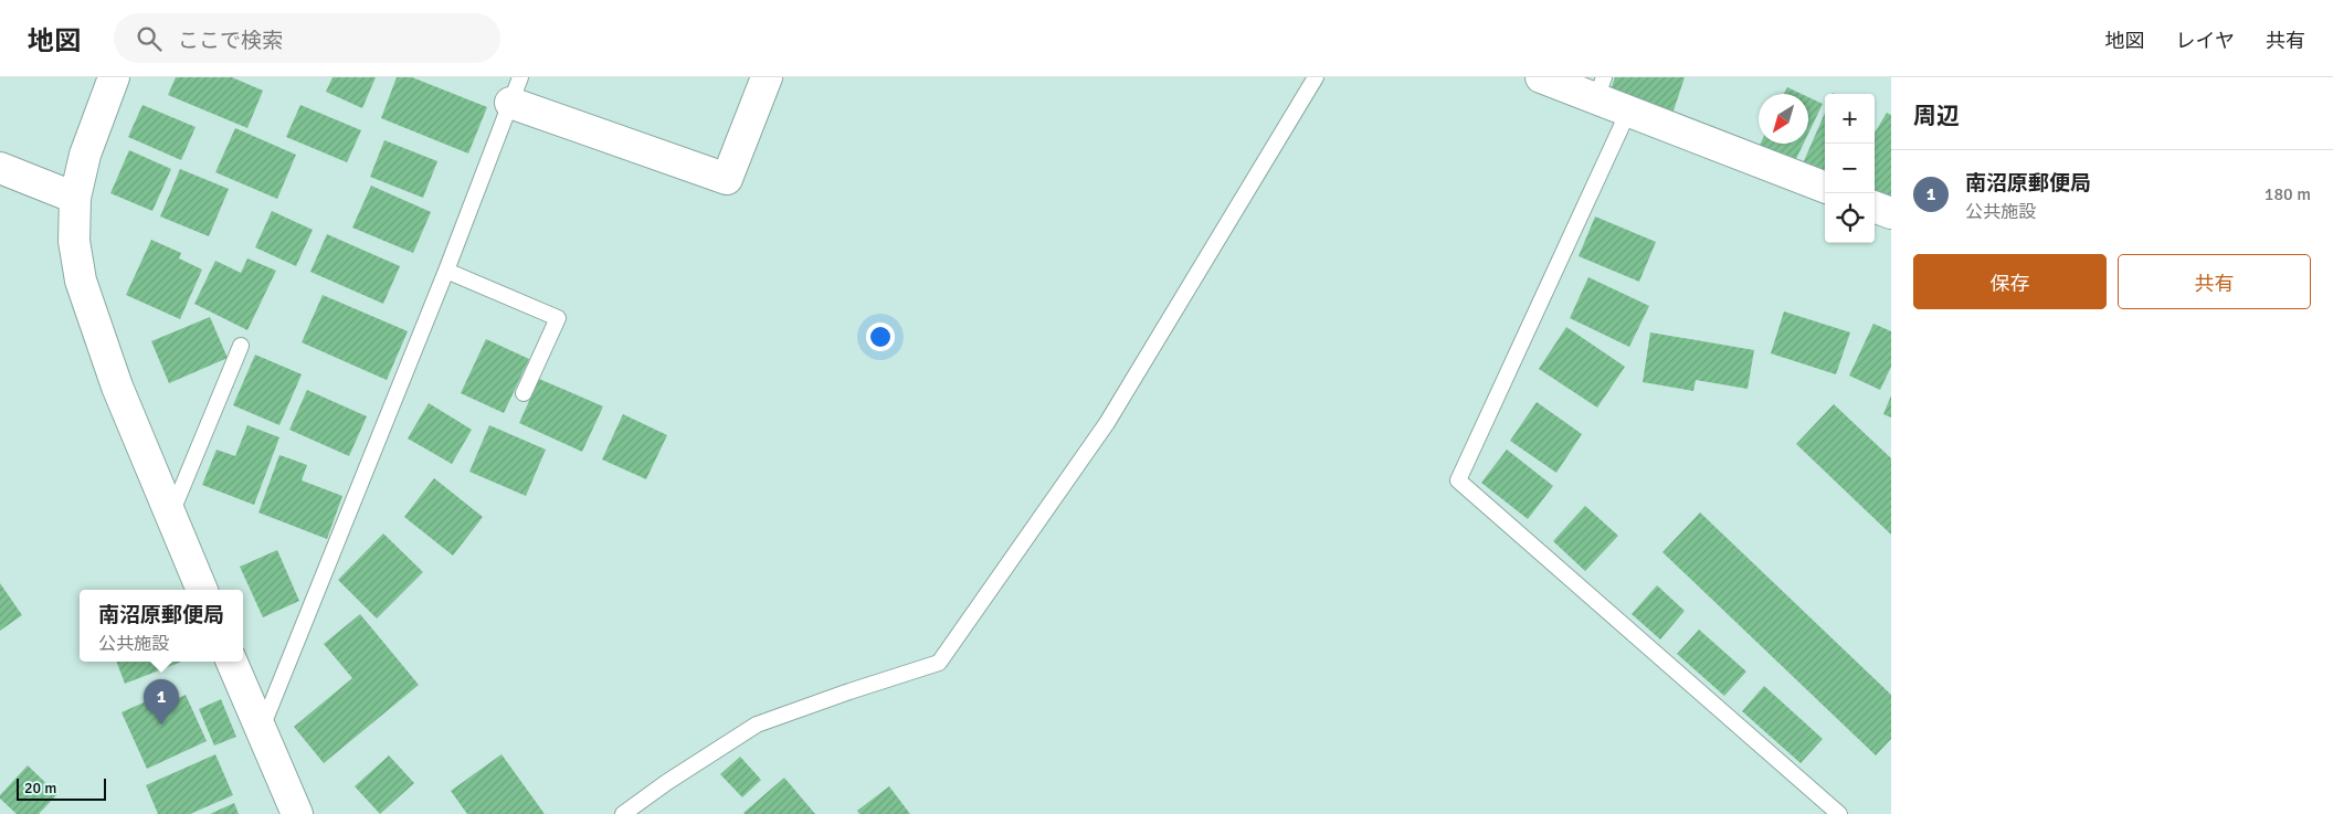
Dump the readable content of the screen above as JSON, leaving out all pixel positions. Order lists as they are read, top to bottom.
{
  "scale_bar": "20 m",
  "north": "bottom left",
  "page": {
    "header": "地図",
    "search": "ここで検索",
    "nav": ["地図", "レイヤ", "共有"],
    "heading": "周辺",
    "map_buttons": ["+", "−"],
    "list": [
      {
        "mark": "1",
        "name": "南沼原郵便局",
        "note": "公共施設",
        "value": "180 m"
      }
    ],
    "buttons": ["保存", "共有"],
    "popup": ["南沼原郵便局", "公共施設"],
    "pins": "1",
    "scale": "20 m"
  }
}
